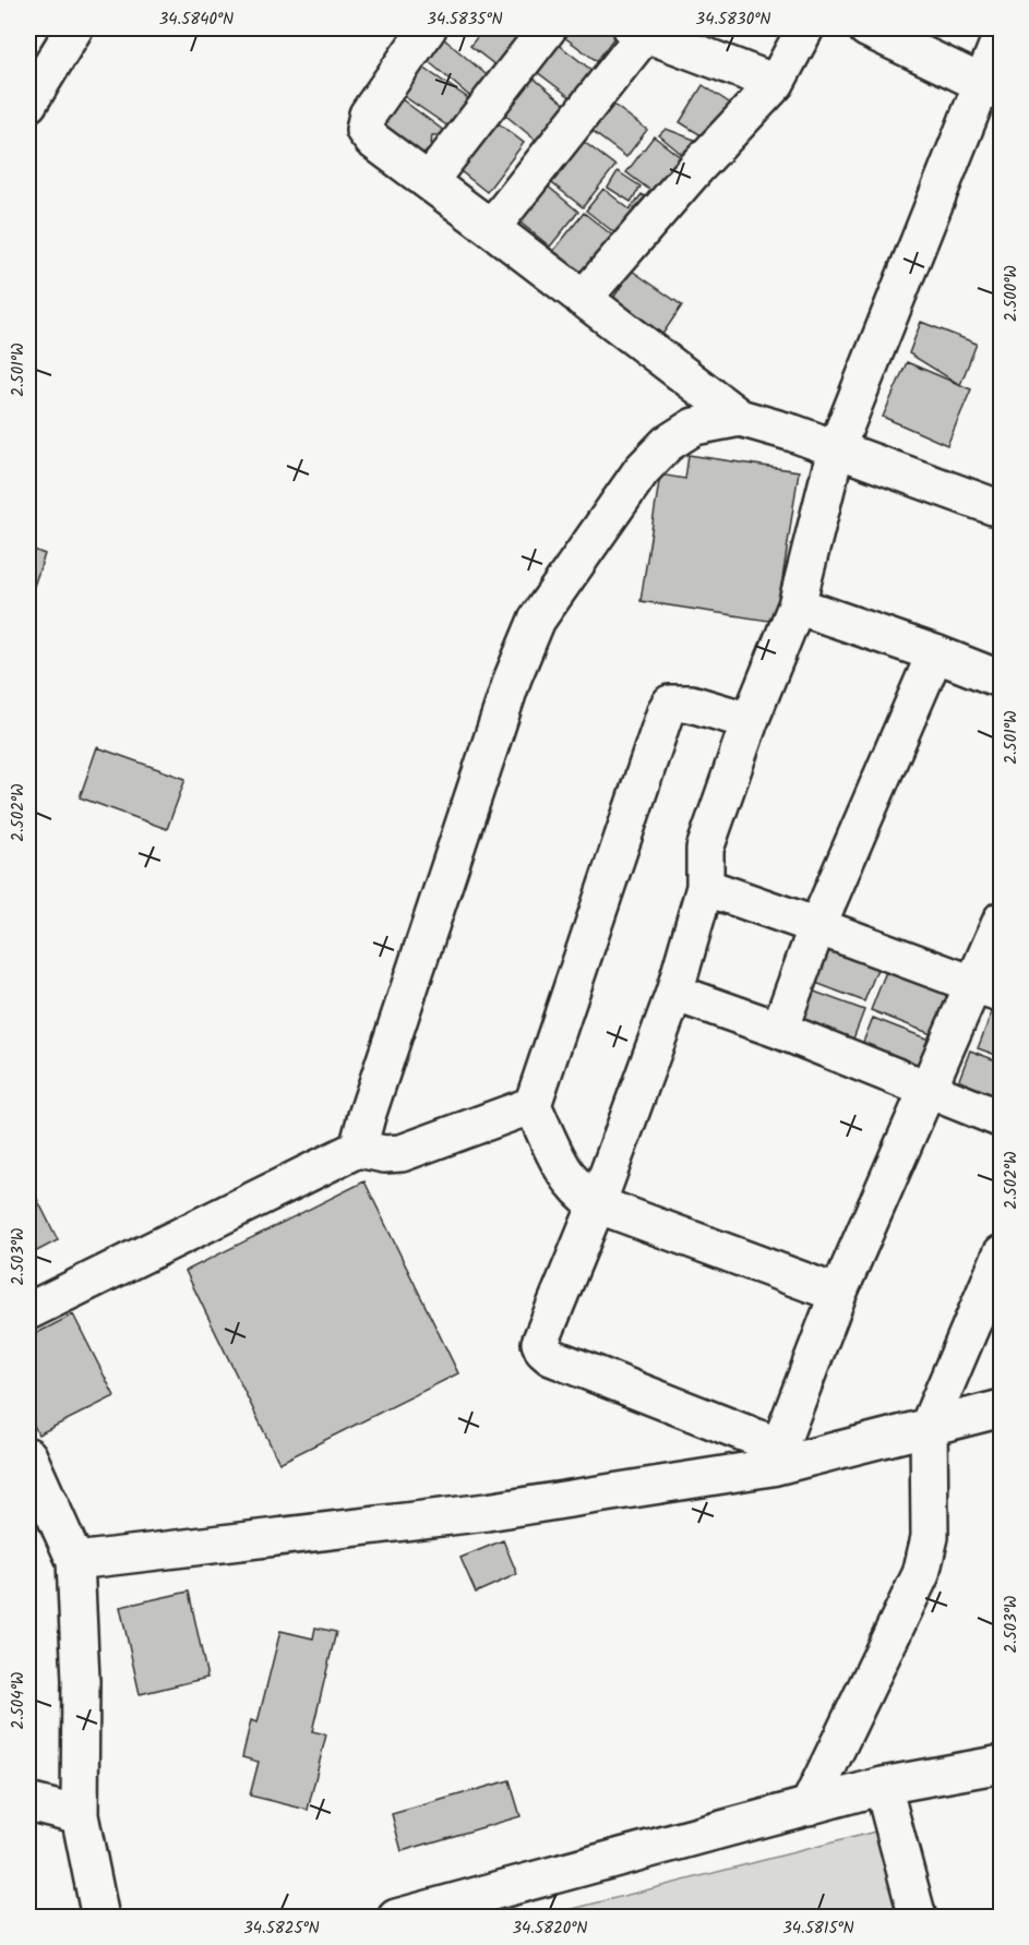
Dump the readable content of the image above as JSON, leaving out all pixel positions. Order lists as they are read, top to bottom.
{
  "coordinates": [
    "34.5840°N",
    "34.5835°N",
    "34.5830°N",
    "2.500°W",
    "2.501°W",
    "2.502°W",
    "2.503°W",
    "2.504°W",
    "34.5825°N",
    "34.5820°N",
    "34.5815°N"
  ]
}
